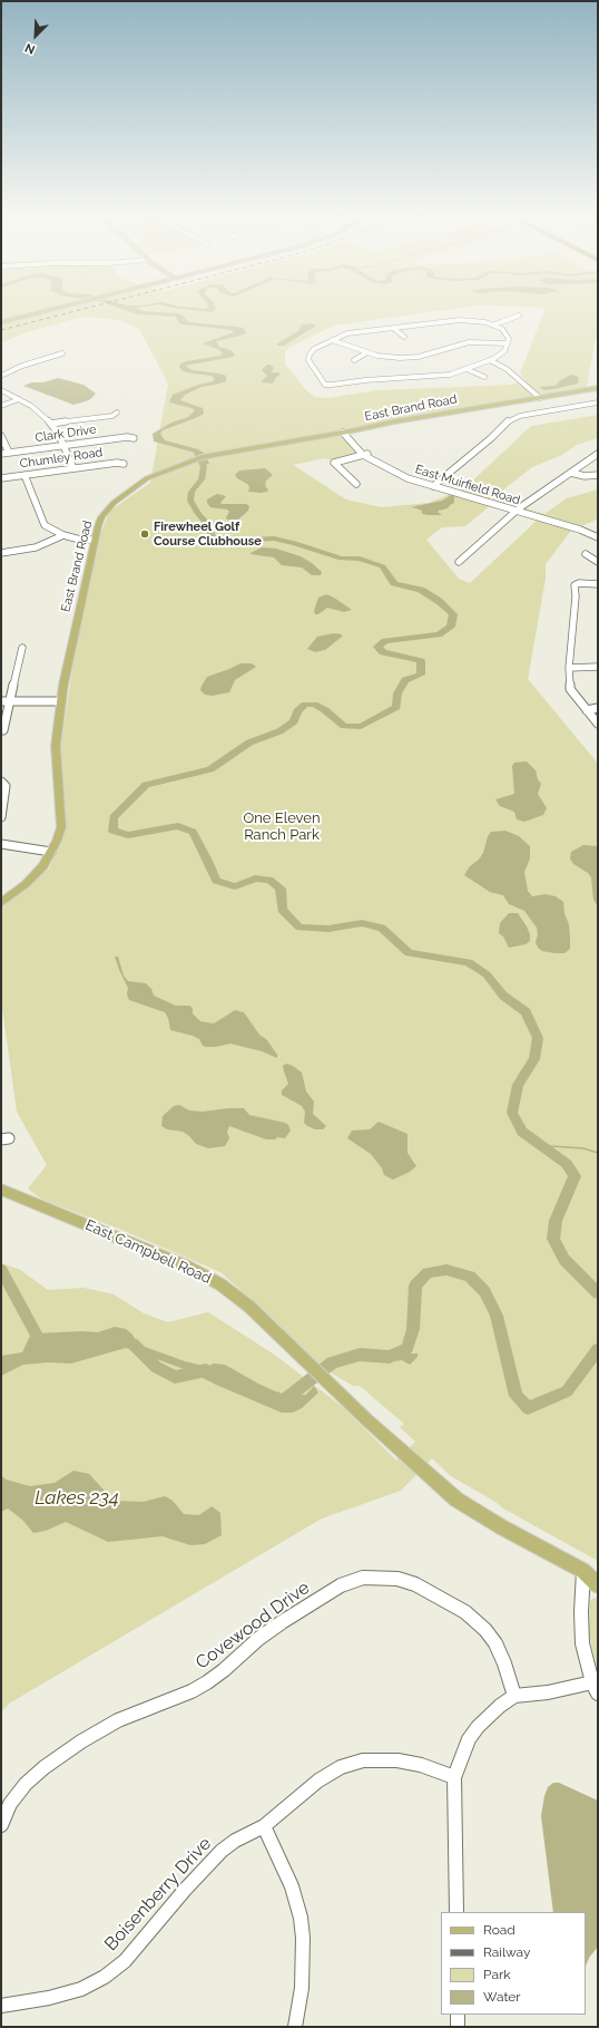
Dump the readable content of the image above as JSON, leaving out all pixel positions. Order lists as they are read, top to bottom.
{
  "streets": {
    "main road": ["East Brand Road", "East Campbell Road"],
    "street": [
      "Clark Drive",
      "Chumley Road",
      "East Muirfield Road",
      "Covewood Drive",
      "Boisenberry Drive"
    ]
  },
  "crossings": [
    ["East Brand Road", "East Muirfield Road"]
  ],
  "water": ["Lakes 234"],
  "parks": ["One Eleven Ranch Park"],
  "places": ["Firewheel Golf Course Clubhouse"],
  "legend": [
    "Road",
    "Railway",
    "Park",
    "Water"
  ],
  "north": "bottom left"
}
